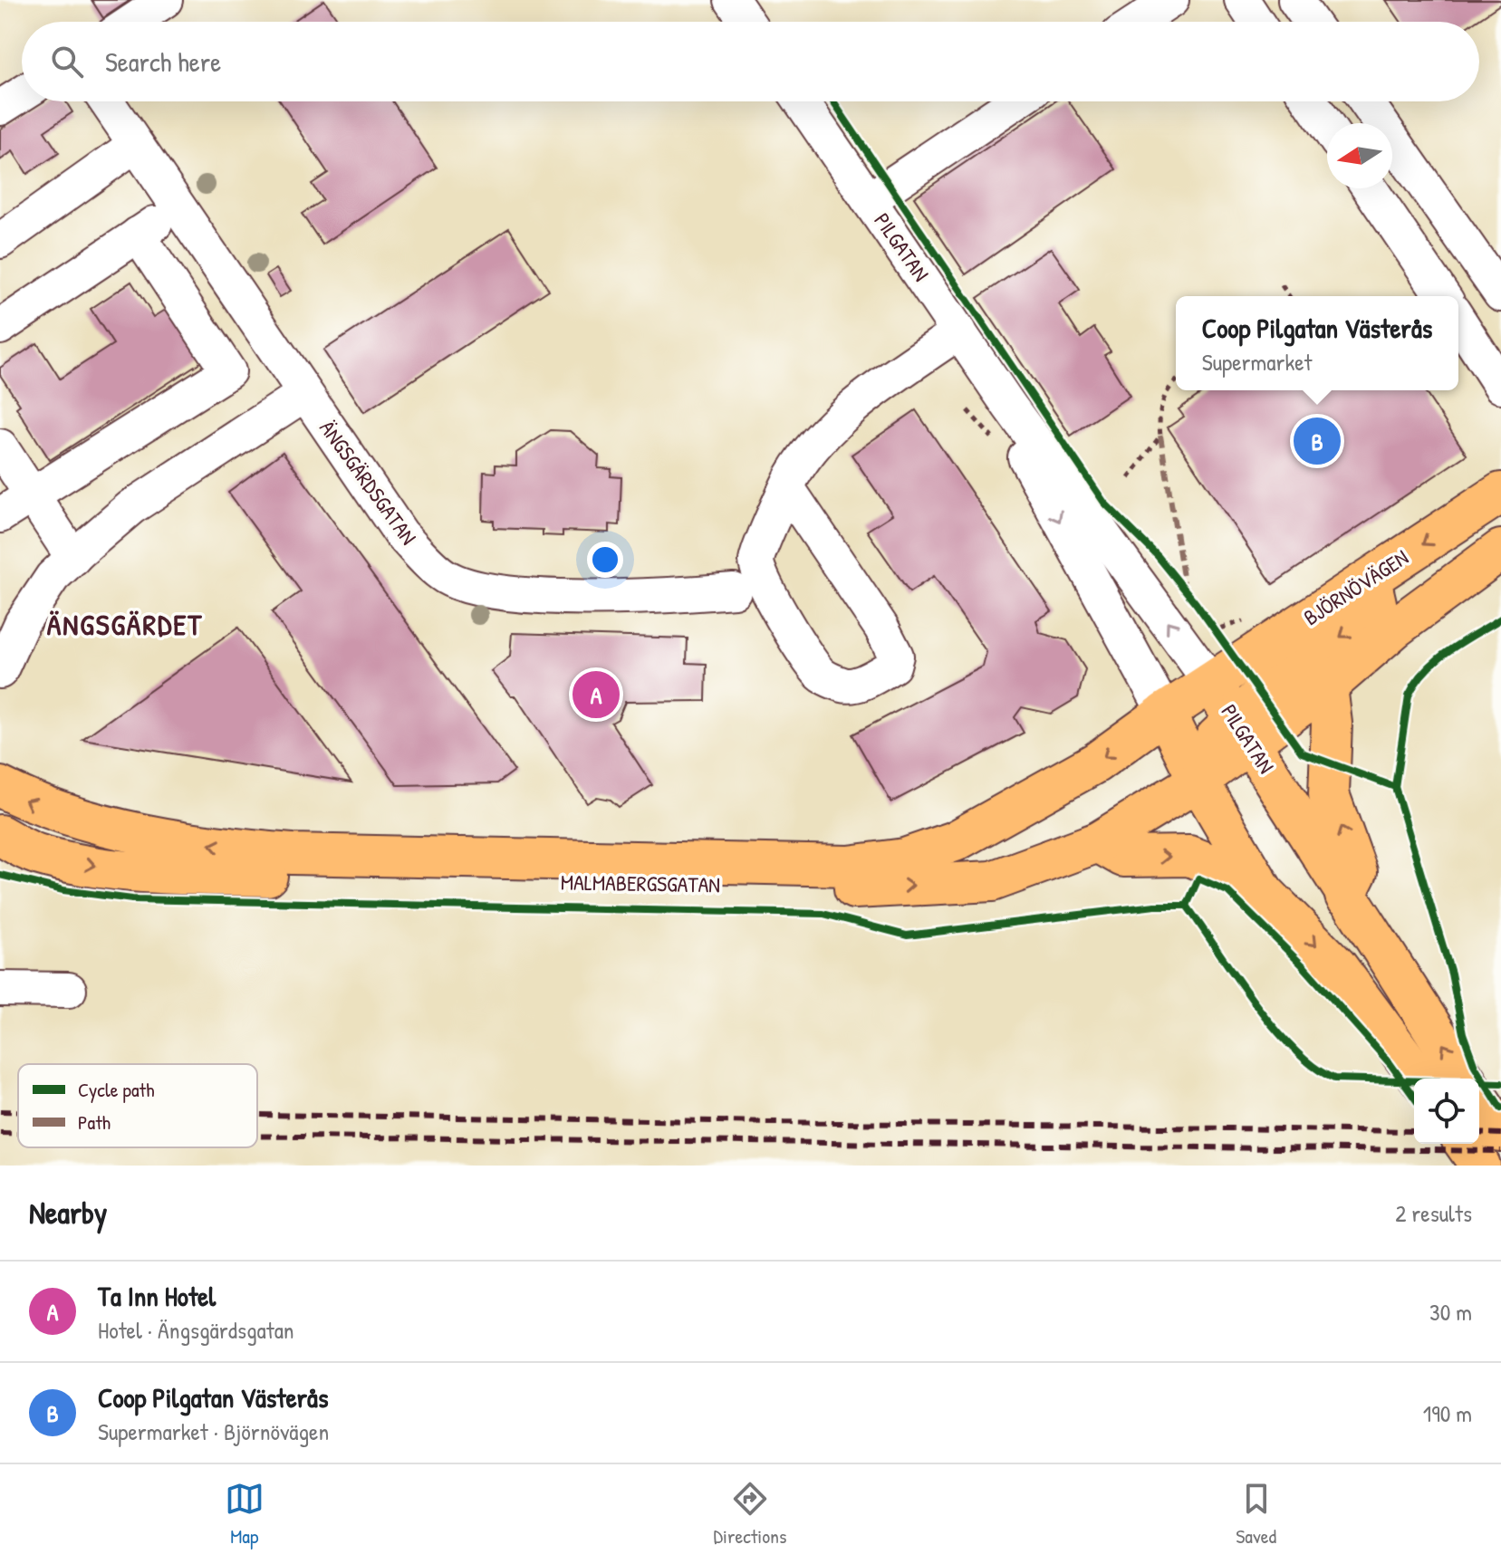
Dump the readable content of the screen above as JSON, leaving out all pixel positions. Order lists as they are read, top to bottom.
{
  "streets": {
    "main road": ["PILGATAN", "BJÖRNÖVÄGEN", "MALMABERGSGATAN"],
    "street": ["ÄNGSGÄRDSGATAN"]
  },
  "crossings": [
    ["PILGATAN", "BJÖRNÖVÄGEN"],
    ["PILGATAN", "MALMABERGSGATAN"],
    ["BJÖRNÖVÄGEN", "MALMABERGSGATAN"]
  ],
  "districts": ["ÄNGSGÄRDET"],
  "legend": ["Cycle path", "Path"],
  "north": "left",
  "page": {
    "search": "Search here",
    "popup": ["Coop Pilgatan Västerås", "Supermarket"],
    "pins": ["B", "A"],
    "heading": ["Nearby", "2 results"],
    "list": [
      {
        "mark": "A",
        "name": "Ta Inn Hotel",
        "note": "Hotel · Ängsgärdsgatan",
        "value": "30 m"
      },
      {
        "mark": "B",
        "name": "Coop Pilgatan Västerås",
        "note": "Supermarket · Björnövägen",
        "value": "190 m"
      }
    ],
    "nav": ["Map", "Directions", "Saved"]
  }
}
